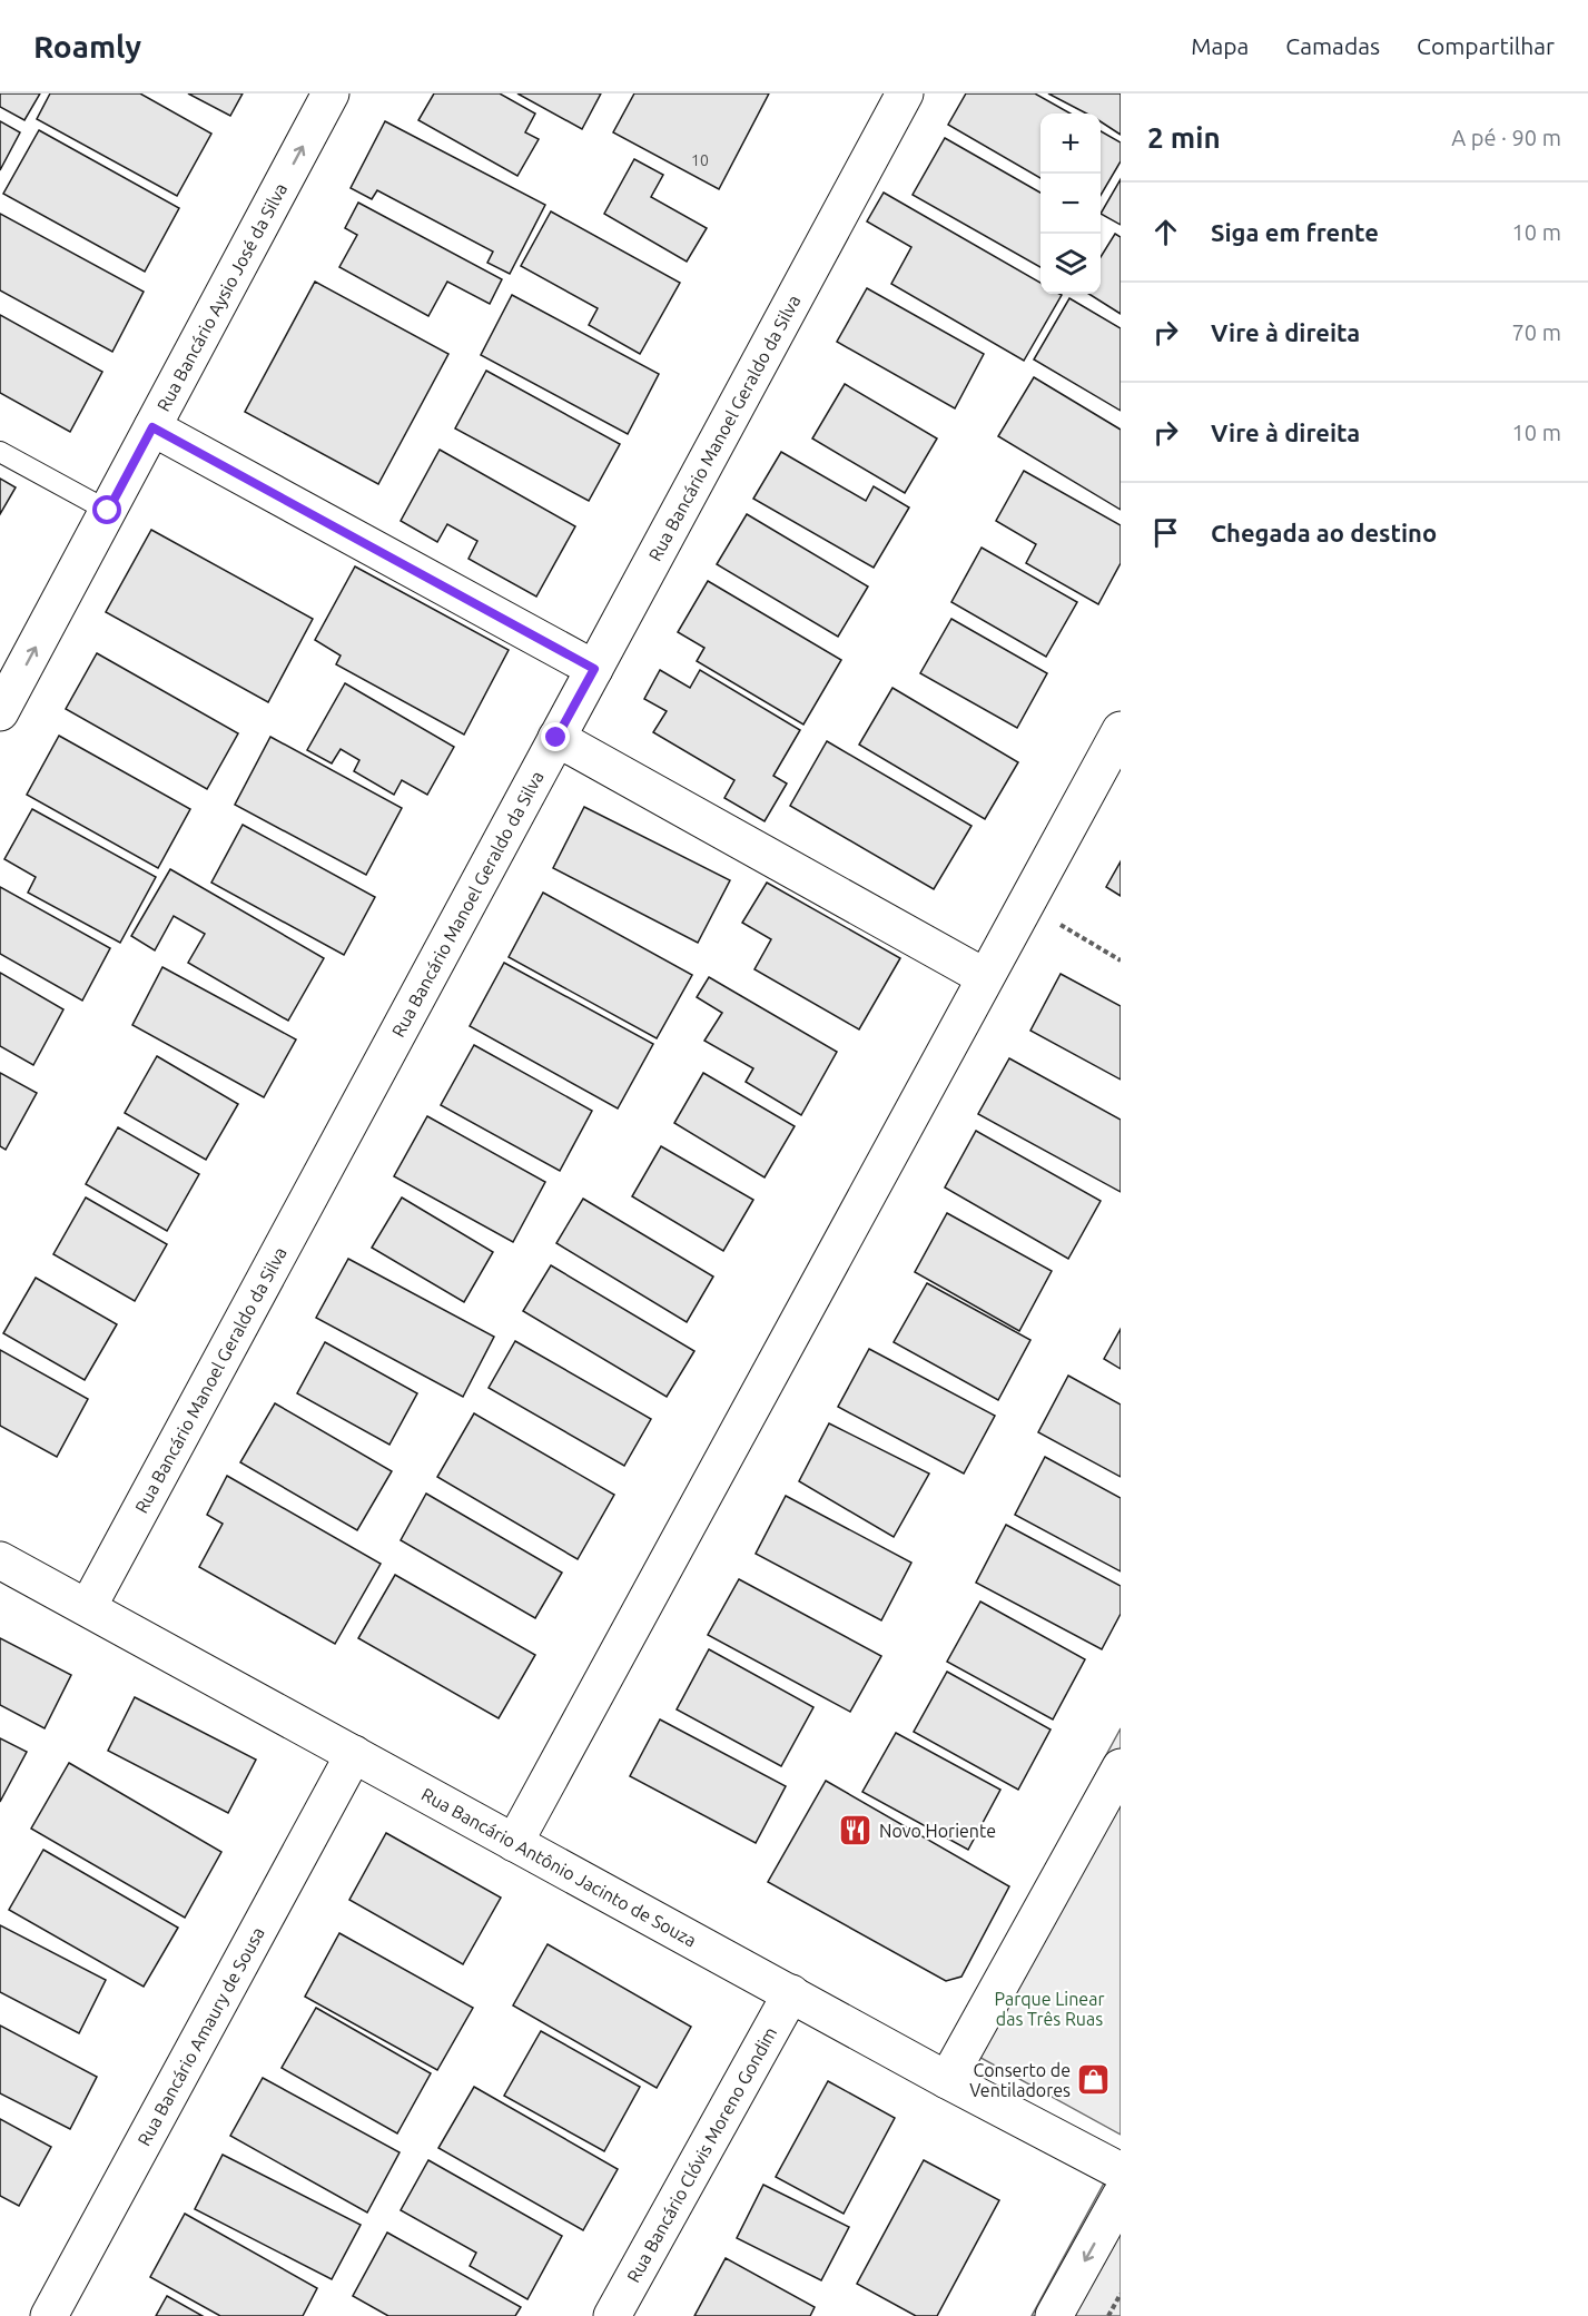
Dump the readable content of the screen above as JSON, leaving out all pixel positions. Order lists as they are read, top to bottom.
{
  "streets": {
    "street": [
      "Rua Bancário Aysio José da Silva",
      "Rua Bancário Manoel Geraldo da Silva",
      "Rua Bancário Antônio Jacinto de Souza",
      "Rua Bancário Amaury de Sousa",
      "Rua Bancário Clóvis Moreno Gondim"
    ]
  },
  "crossings": [
    ["Rua Bancário Manoel Geraldo da Silva", "Rua Bancário Antônio Jacinto de Souza"],
    ["Rua Bancário Antônio Jacinto de Souza", "Rua Bancário Amaury de Sousa"],
    ["Rua Bancário Antônio Jacinto de Souza", "Rua Bancário Clóvis Moreno Gondim"]
  ],
  "one_way": ["Rua Bancário Aysio José da Silva"],
  "parks": ["Parque Linear das Três Ruas"],
  "places": {
    "restaurant": ["Novo Horiente"],
    "shop": ["Conserto de Ventiladores"]
  },
  "house_numbers": ["10"],
  "page": {
    "header": "Roamly",
    "nav": ["Mapa", "Camadas", "Compartilhar"],
    "heading": ["2 min", "A pé · 90 m"],
    "map_buttons": ["+", "−"],
    "list": [
      ["Siga em frente", "10 m"],
      ["Vire à direita", "70 m"],
      ["Vire à direita", "10 m"],
      "Chegada ao destino"
    ]
  }
}
